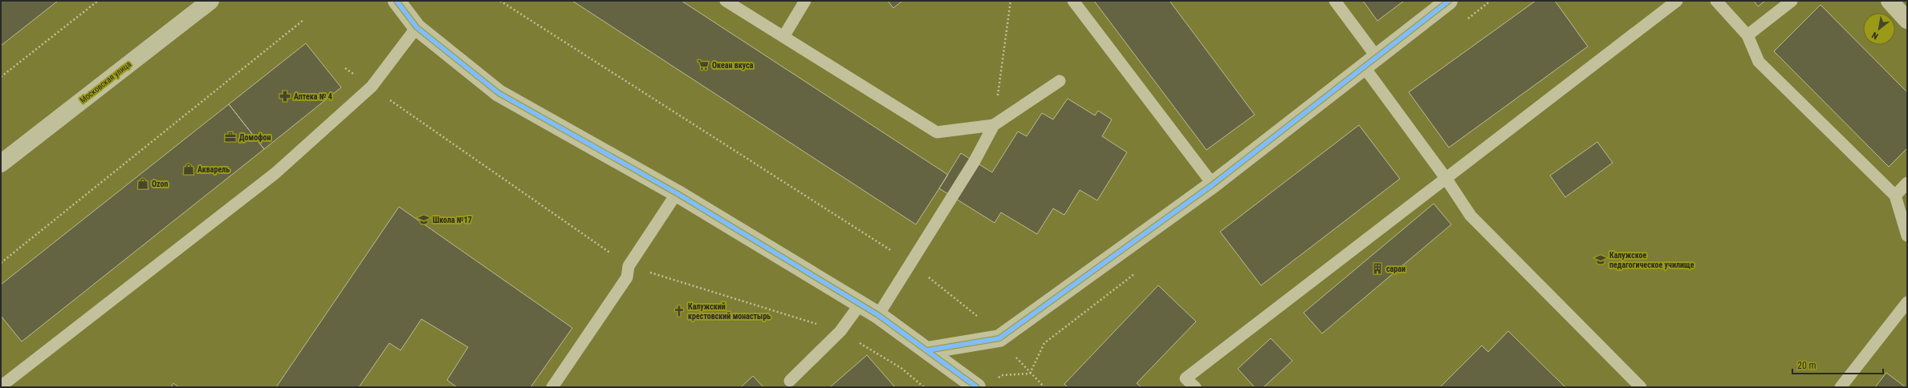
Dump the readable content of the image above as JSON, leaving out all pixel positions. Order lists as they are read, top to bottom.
{
  "streets": {
    "main road": ["Московская улица"]
  },
  "places": {
    "supermarket": ["Океан вкуса"],
    "pharmacy": ["Аптека № 4"],
    "office": ["Домофон"],
    "shop": ["Акварель", "Ozon"],
    "school or university": ["Школа №17", "Калужское педагогическое училище"],
    "building": ["сараи"],
    "church": ["Калужский крестовский монастырь"]
  },
  "scale_bar": "20 m",
  "north": "bottom left"
}
